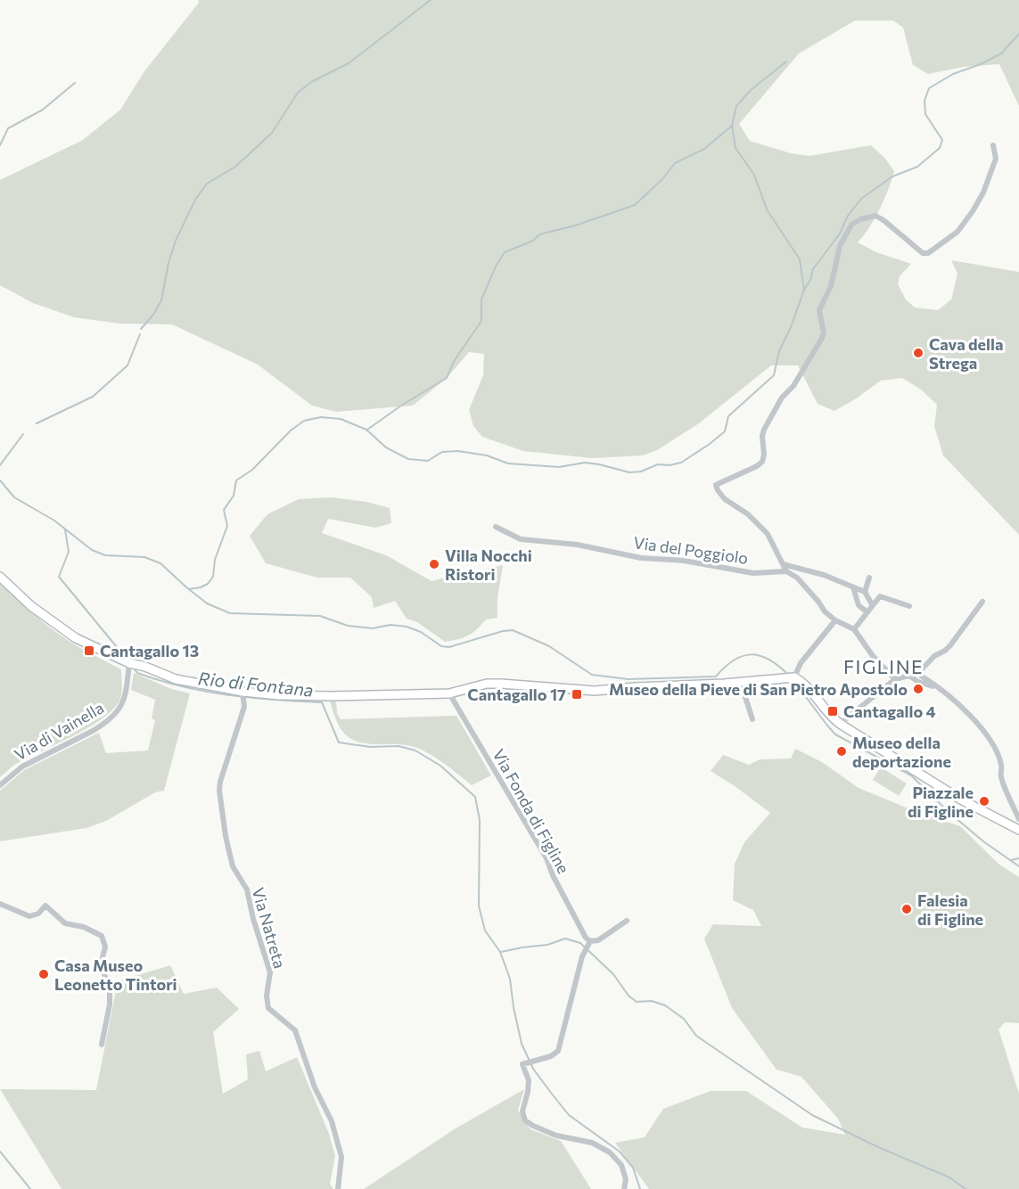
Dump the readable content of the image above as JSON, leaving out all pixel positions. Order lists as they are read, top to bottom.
{
  "streets": {
    "street": [
      "Via del Poggiolo",
      "Via di Vainella",
      "Via Fonda di Figline",
      "Via Natreta"
    ]
  },
  "districts": ["FIGLINE"],
  "water": ["Rio di Fontana"],
  "places": {
    "other": [
      "Cava della Strega",
      "Villa Nocchi Ristori",
      "Museo della Pieve di San Pietro Apostolo",
      "Museo della deportazione",
      "Piazzale di Figline",
      "Falesia di Figline",
      "Casa Museo Leonetto Tintori"
    ],
    "transit": ["Cantagallo 13", "Cantagallo 17", "Cantagallo 4"]
  }
}
